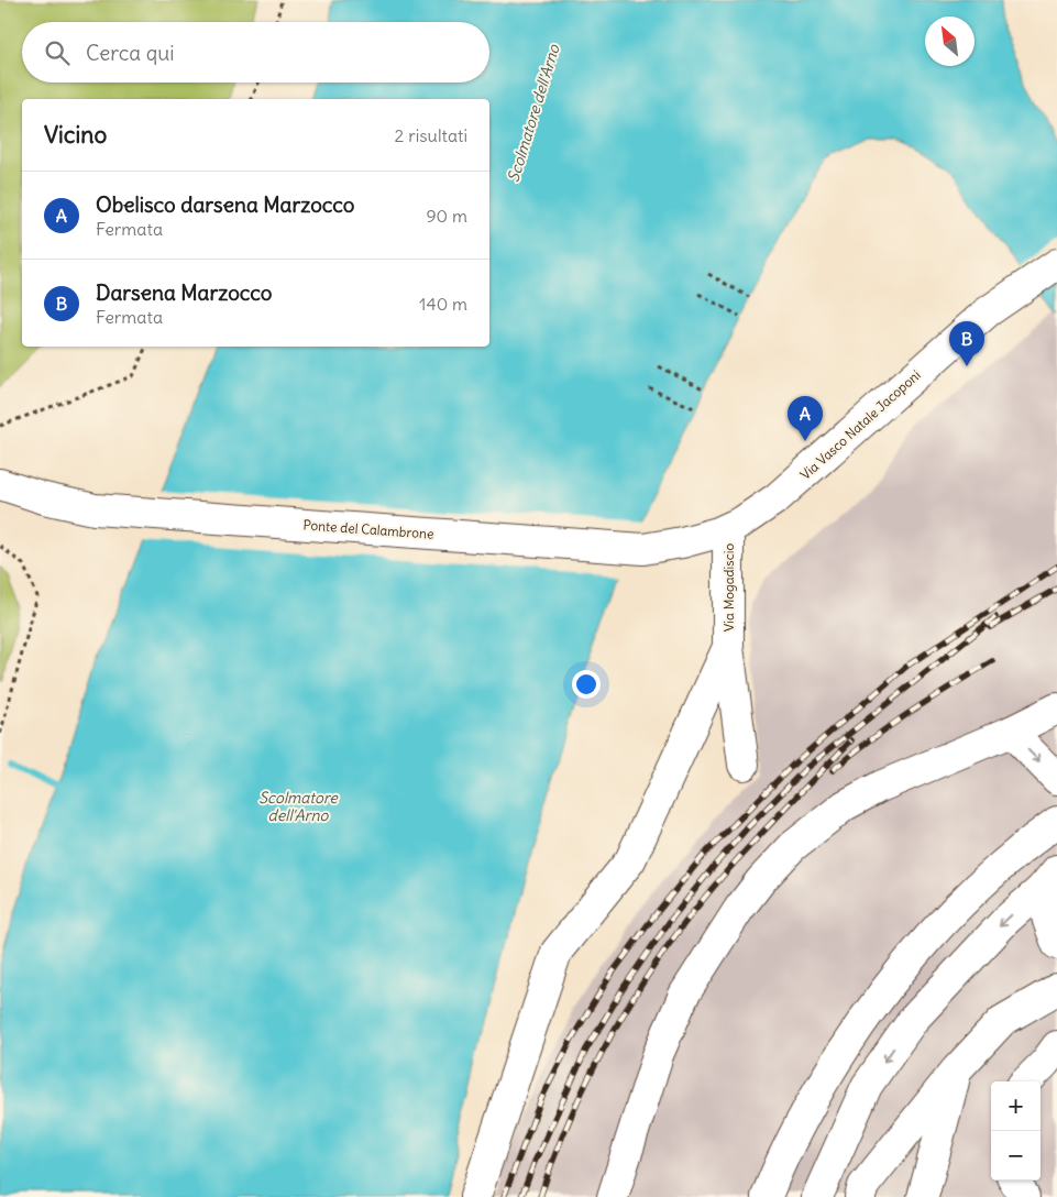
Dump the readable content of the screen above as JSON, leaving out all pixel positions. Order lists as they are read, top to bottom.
{
  "streets": {
    "main road": ["Via Vasco Natale Jacoponi", "Ponte del Calambrone", "Via Mogadiscio"]
  },
  "crossings": [
    ["Via Vasco Natale Jacoponi", "Ponte del Calambrone"],
    ["Via Vasco Natale Jacoponi", "Via Mogadiscio"]
  ],
  "water": ["Scolmatore dell'Arno"],
  "north": "top left",
  "page": {
    "search": "Cerca qui",
    "heading": ["Vicino", "2 risultati"],
    "list": [
      {
        "mark": "A",
        "name": "Obelisco darsena Marzocco",
        "note": "Fermata",
        "value": "90 m"
      },
      {
        "mark": "B",
        "name": "Darsena Marzocco",
        "note": "Fermata",
        "value": "140 m"
      }
    ],
    "pins": ["B", "A"],
    "map_buttons": ["+", "−"]
  }
}
